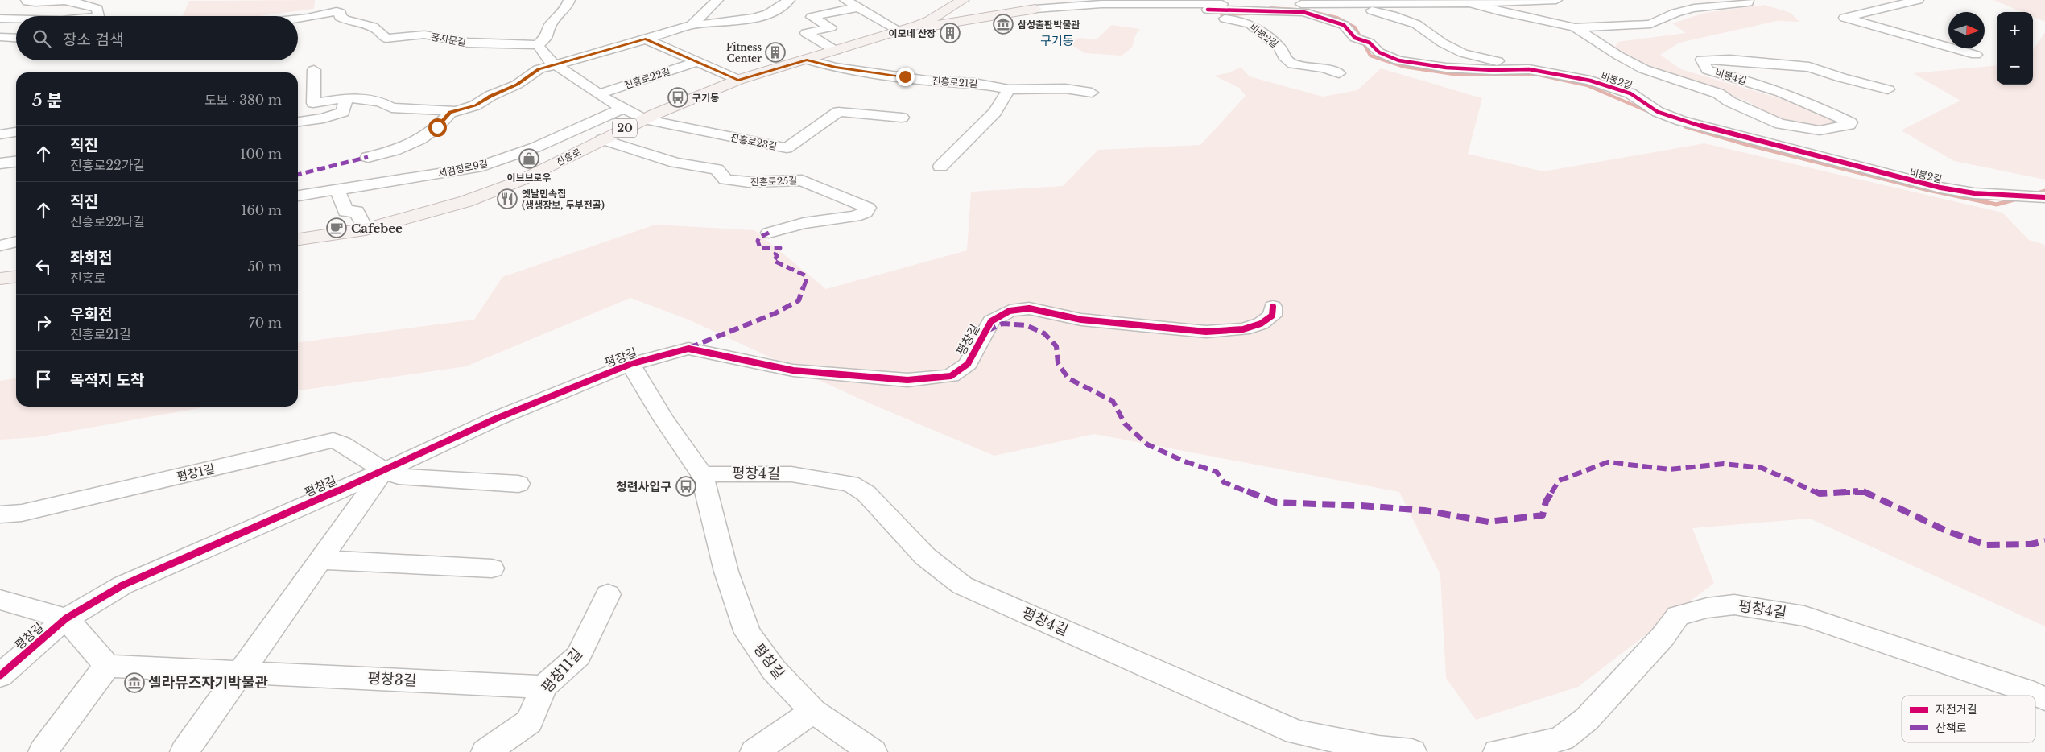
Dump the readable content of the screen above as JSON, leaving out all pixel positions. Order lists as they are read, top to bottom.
{
  "streets": {
    "main road": ["20", "진흥로"],
    "street": [
      "비봉2길",
      "홍지문길",
      "비봉4길",
      "진흥로22길",
      "진흥로21길",
      "진흥로23길",
      "세검정로9길",
      "진흥로25길",
      "평창길",
      "평창1길",
      "평창4길",
      "평창11길",
      "평창3길"
    ]
  },
  "crossings": [
    ["홍지문길", "진흥로22길"],
    ["진흥로22길", "진흥로23길"],
    ["진흥로22길", "진흥로"],
    ["진흥로22길", "세검정로9길"],
    ["진흥로21길", "진흥로"],
    ["진흥로23길", "진흥로"],
    ["진흥로", "진흥로25길"],
    ["평창길", "평창1길"],
    ["평창길", "평창4길"],
    ["평창11길", "평창3길"]
  ],
  "districts": ["구기동"],
  "places": {
    "museum": ["삼성출판박물관", "셀라뮤즈자기박물관"],
    "building": ["이모네 산장", "Fitness Center"],
    "bus stop": ["구기동", "청련사입구"],
    "shop": ["이브브로우"],
    "restaurant": ["옛날민속집 (생생장보, 두부전골)"],
    "cafe": ["Cafebee"]
  },
  "legend": ["자전거길", "산책로"],
  "north": "right",
  "page": {
    "map_buttons": ["+", "−"],
    "search": "장소 검색",
    "heading": ["5 분", "도보 · 380 m"],
    "list": [
      ["직진", "진흥로22가길", "100 m"],
      ["직진", "진흥로22나길", "160 m"],
      ["좌회전", "진흥로", "50 m"],
      ["우회전", "진흥로21길", "70 m"],
      "목적지 도착"
    ]
  }
}
